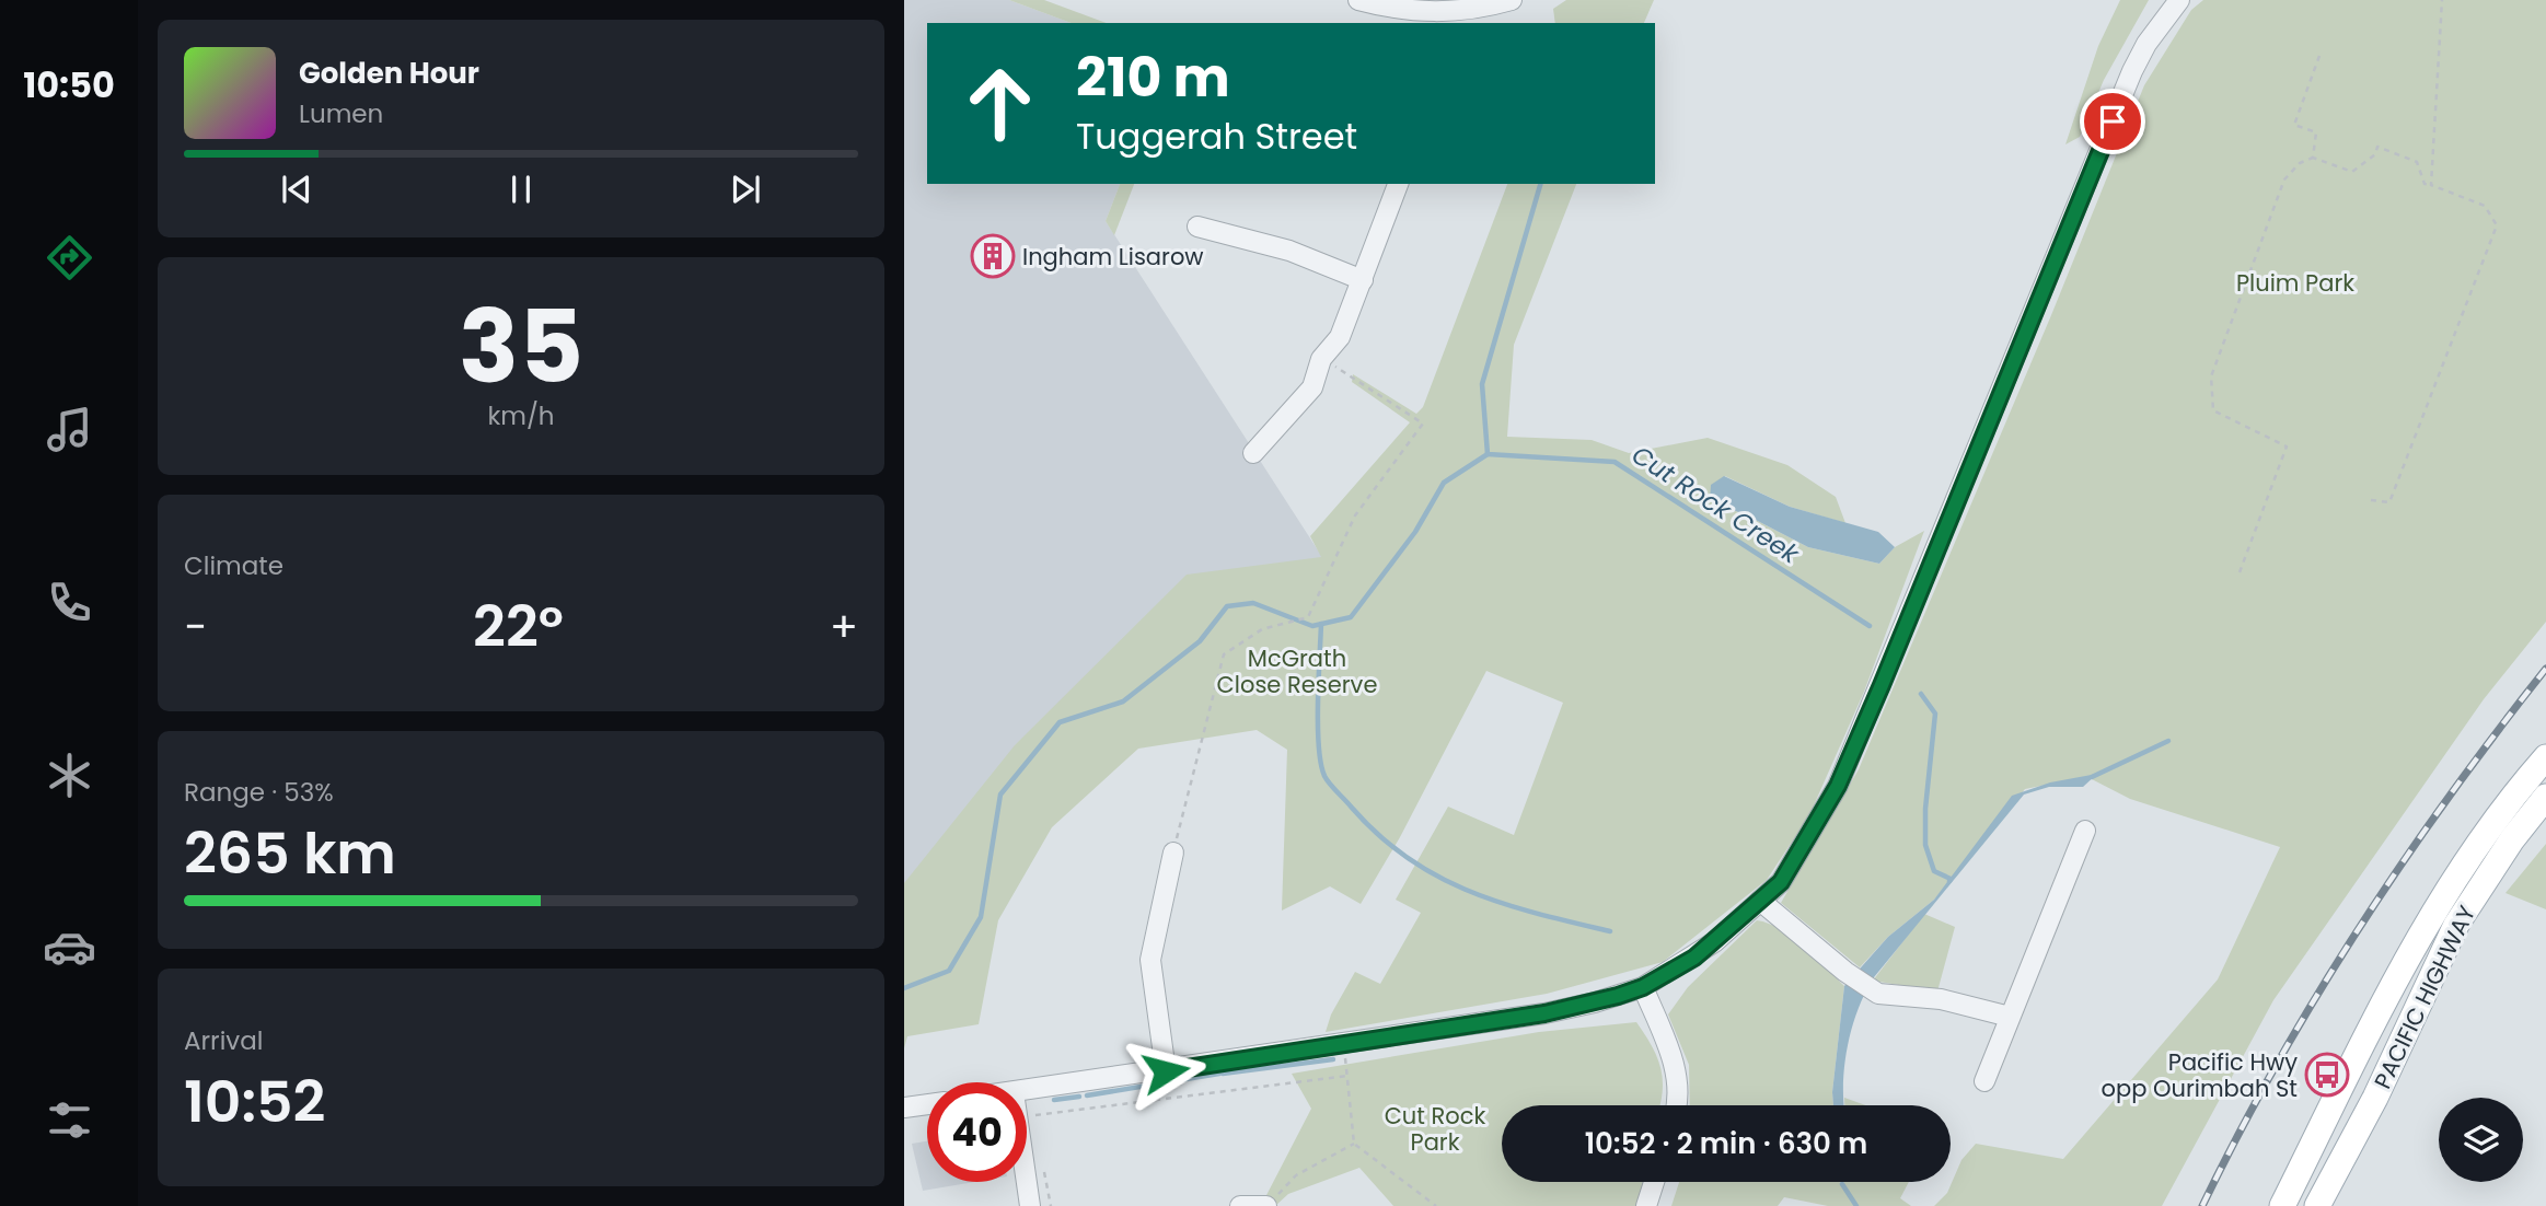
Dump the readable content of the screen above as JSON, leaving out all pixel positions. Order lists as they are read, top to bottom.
{
  "streets": {
    "main road": ["PACIFIC HIGHWAY"]
  },
  "water": ["Cut Rock Creek"],
  "parks": ["Pluim Park", "McGrath Close Reserve", "Cut Rock Park"],
  "places": {
    "building": ["Ingham Lisarow"],
    "bus stop": ["Pacific Hwy opp Ourimbah St"]
  },
  "page": {
    "tabs": "10:50",
    "turn": ["210 m", "Tuggerah Street"],
    "song": ["Golden Hour", "Lumen"],
    "tile": [
      ["35", "km/h"],
      "Climate",
      ["Range · 53%", "265 km"],
      ["Arrival", "10:52"]
    ],
    "heat": ["−", "22°", "+"],
    "limit": "40",
    "trip": "10:52 · 2 min · 630 m"
  }
}
